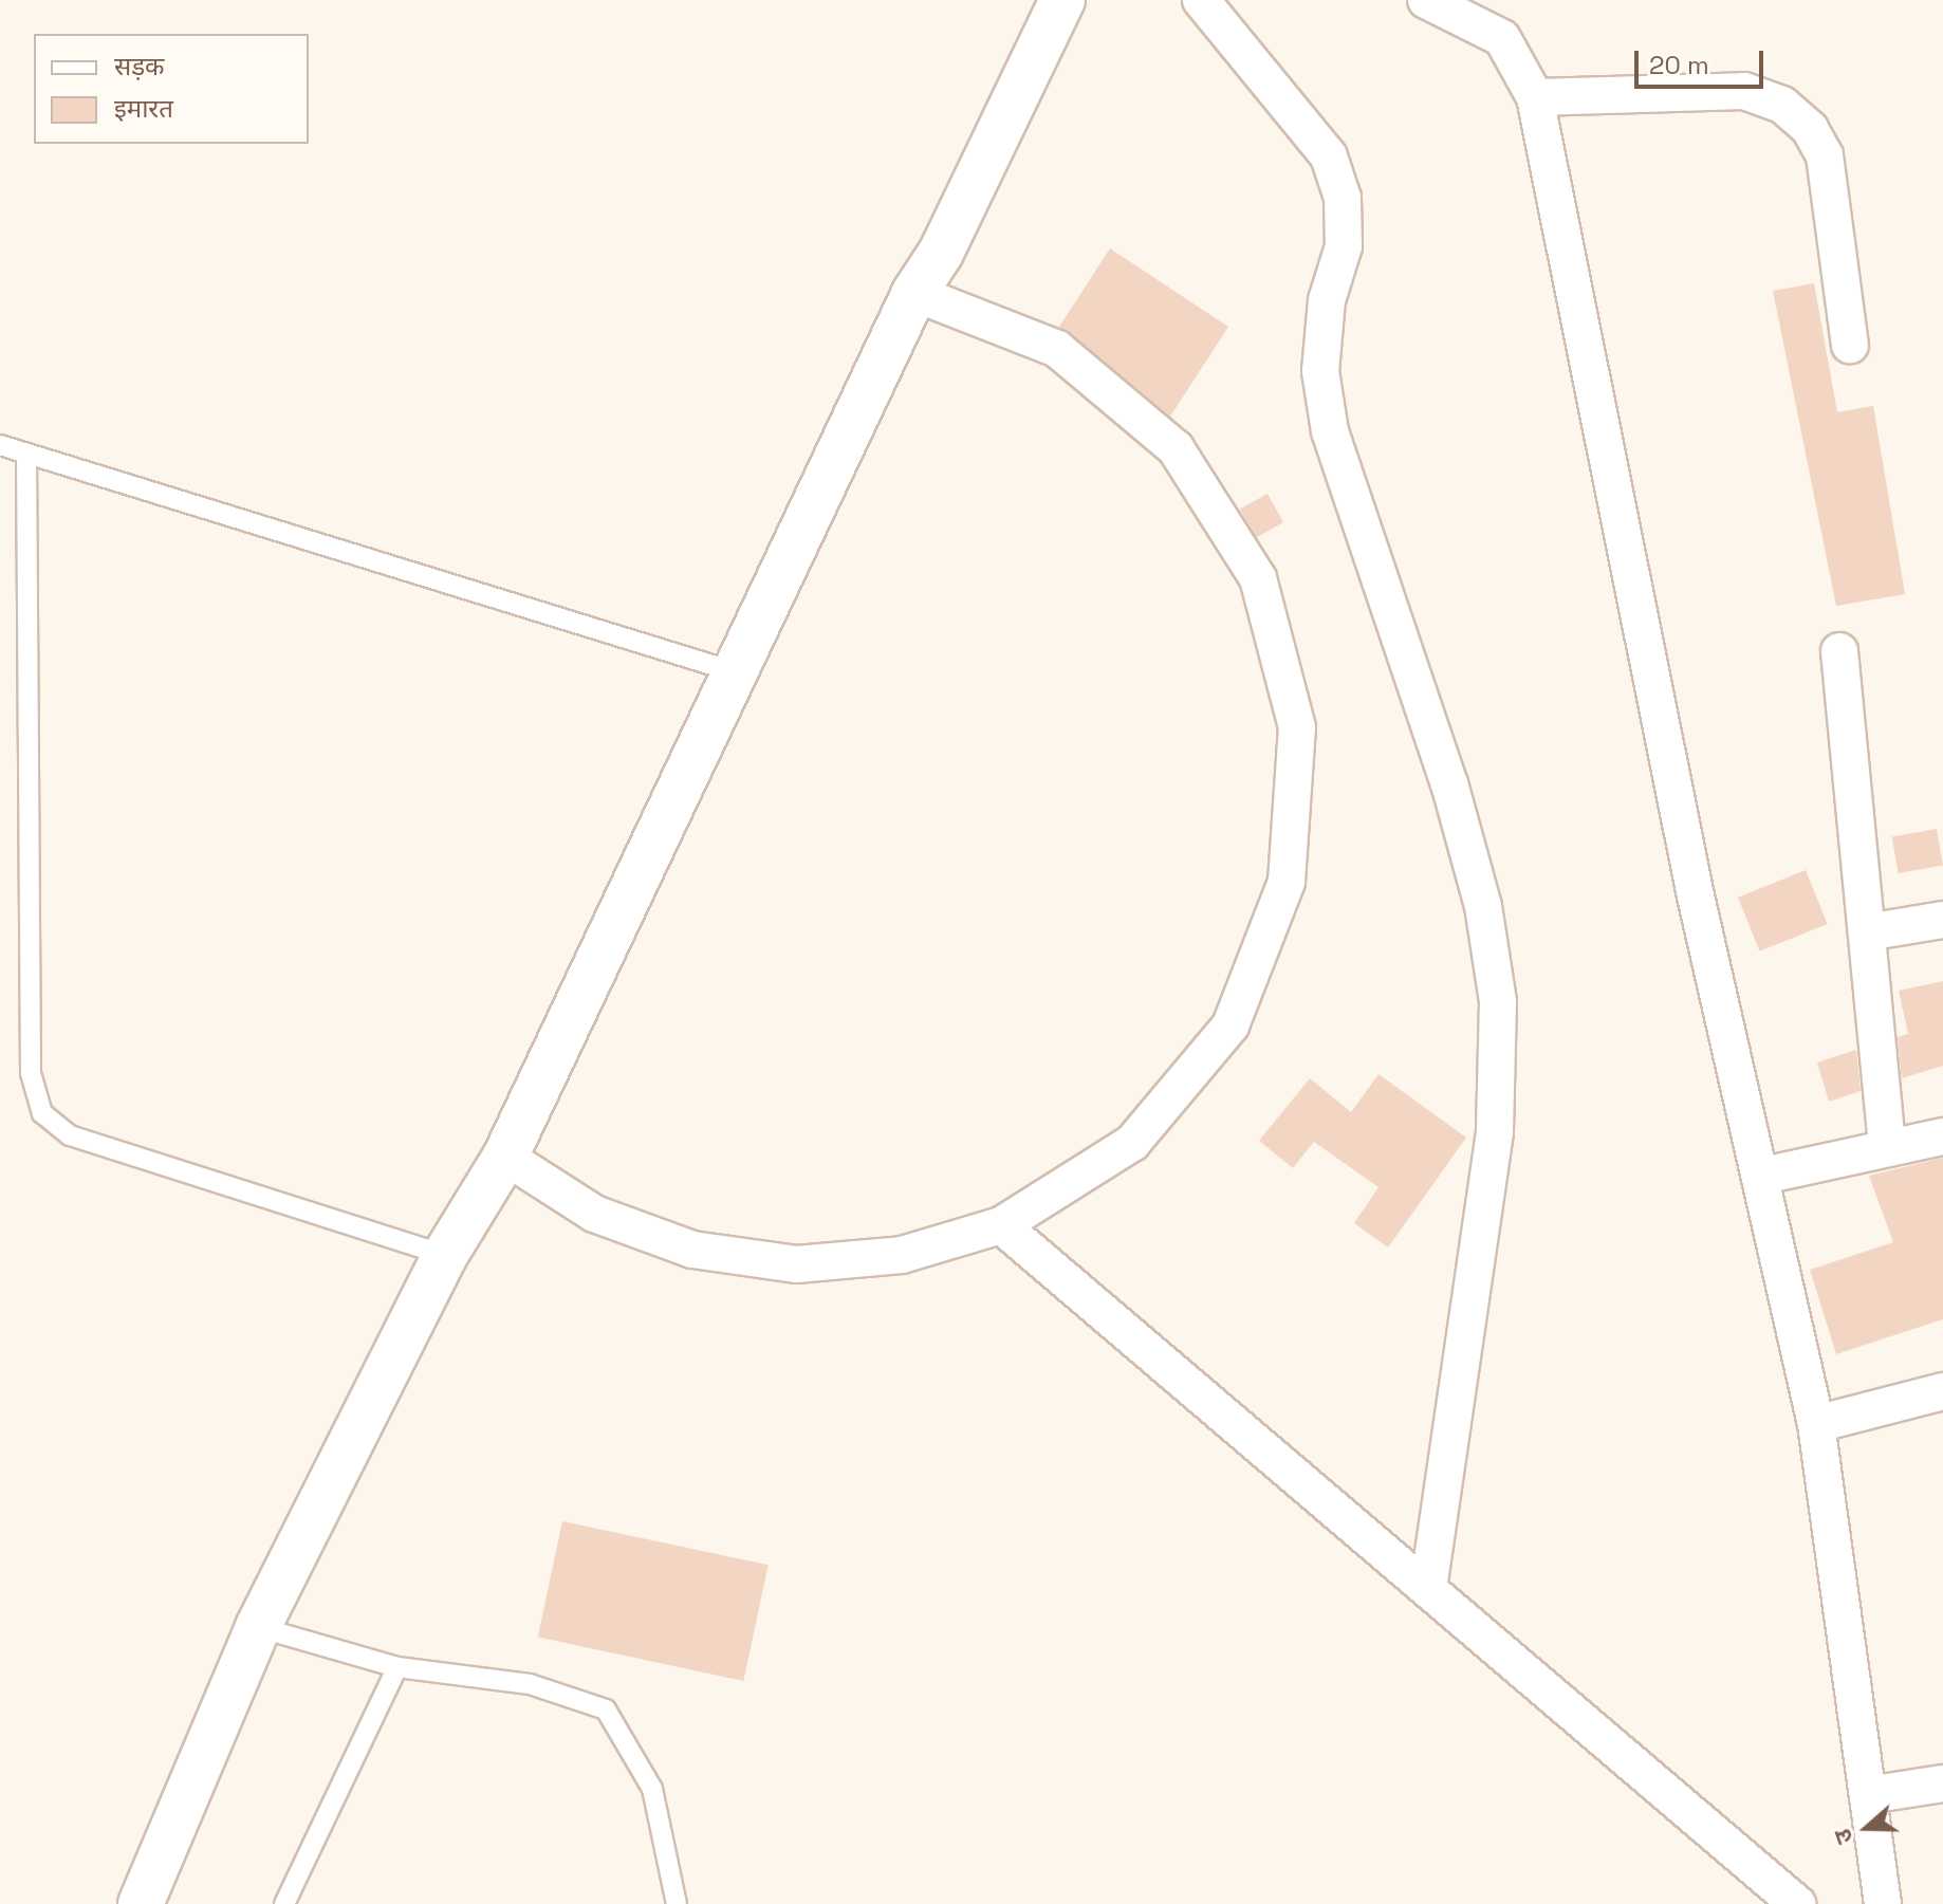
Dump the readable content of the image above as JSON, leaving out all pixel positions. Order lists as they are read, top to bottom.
{
  "legend": ["सड़क", "इमारत"],
  "scale_bar": "20 m",
  "north": "left"
}
